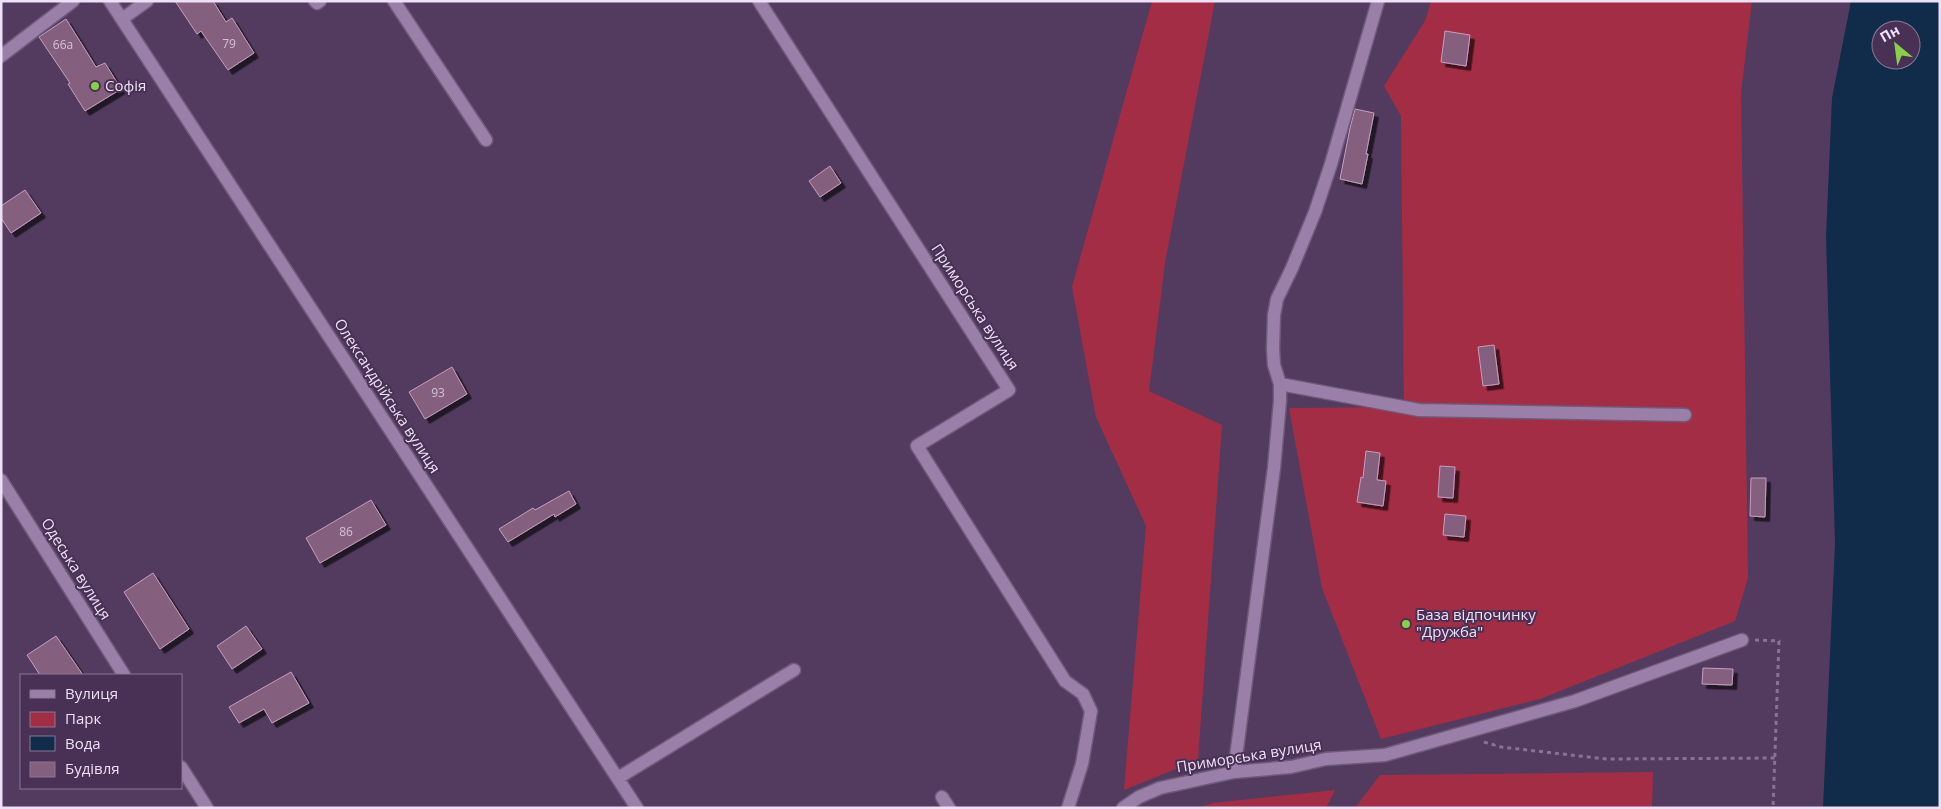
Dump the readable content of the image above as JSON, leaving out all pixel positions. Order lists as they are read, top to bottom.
{
  "streets": {
    "street": ["Приморська вулиця", "Олександрійська вулиця", "Одеська вулиця"]
  },
  "places": ["Софія", "База відпочинку \"Дружба\""],
  "house_numbers": [
    "79",
    "66а",
    "93",
    "86"
  ],
  "legend": [
    "Вулиця",
    "Парк",
    "Вода",
    "Будівля"
  ],
  "north": "top left"
}
